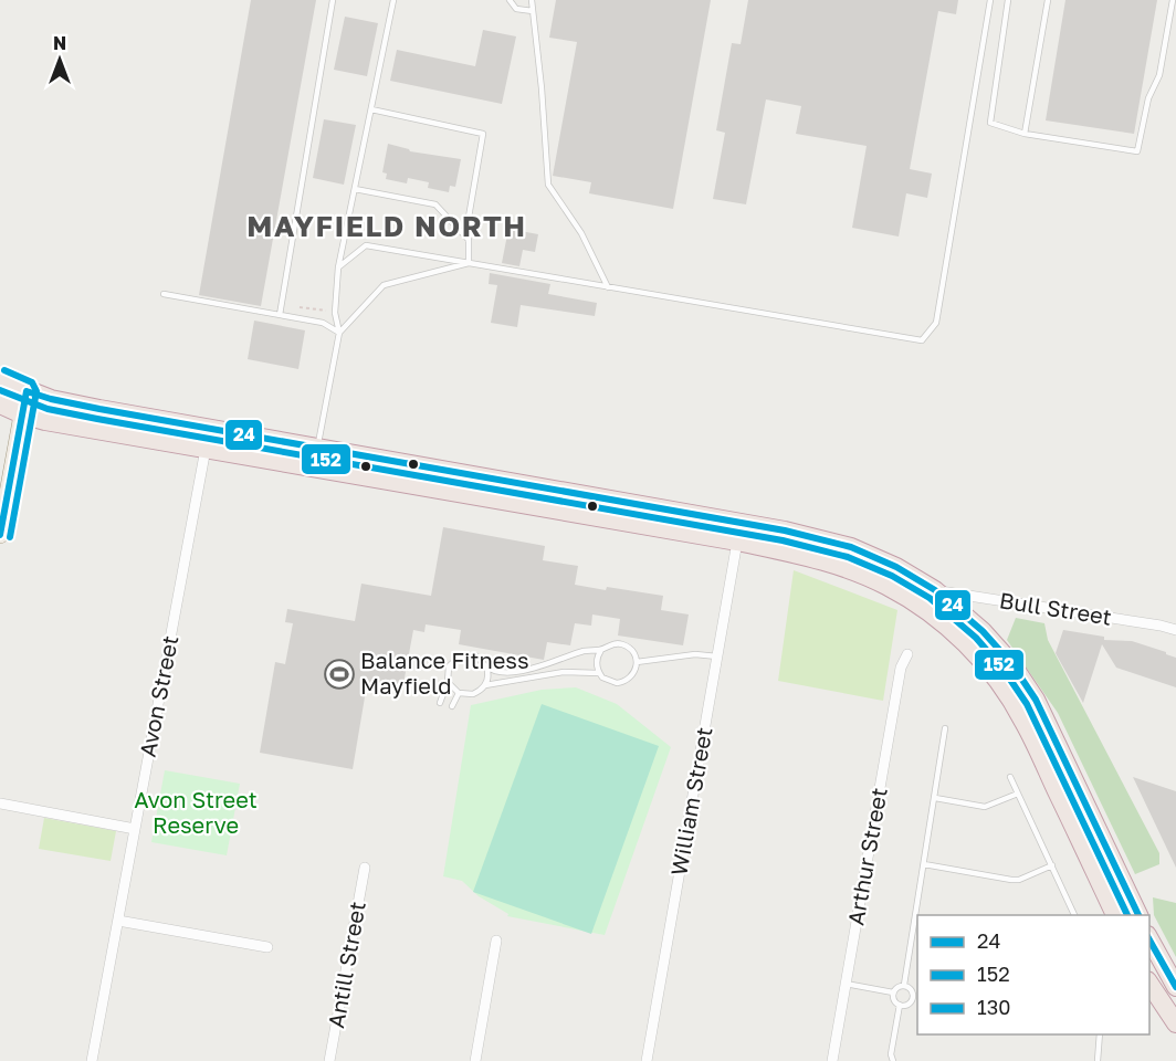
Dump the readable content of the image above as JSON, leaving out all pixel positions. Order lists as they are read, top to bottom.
{
  "streets": {
    "street": [
      "Bull Street",
      "Avon Street",
      "William Street",
      "Arthur Street",
      "Antill Street"
    ]
  },
  "districts": ["MAYFIELD NORTH"],
  "parks": ["Avon Street Reserve"],
  "places": {
    "sports": ["Balance Fitness Mayfield"]
  },
  "lines": ["transit line 130", "transit line 152", "transit line 24"],
  "legend": ["24", "152", "130"],
  "north": "top"
}
